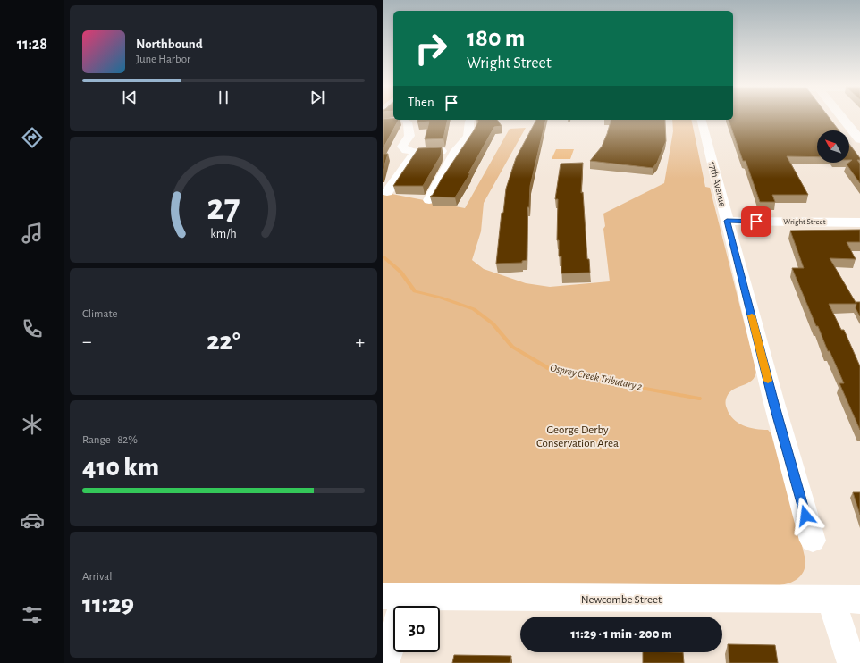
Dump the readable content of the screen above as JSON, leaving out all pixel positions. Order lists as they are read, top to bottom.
{
  "streets": {
    "street": ["17th Avenue", "Wright Street", "Newcombe Street"]
  },
  "crossings": [
    ["17th Avenue", "Wright Street"]
  ],
  "water": ["Osprey Creek Tributary 2"],
  "parks": ["George Derby Conservation Area"],
  "north": "top left",
  "page": {
    "tabs": "11:28",
    "turn": ["180 m", "Wright Street"],
    "song": ["Northbound", "June Harbor"],
    "then": "Then",
    "tile": [
      "Climate",
      ["Range · 82%", "410 km"],
      ["Arrival", "11:29"]
    ],
    "heat": ["−", "22°", "+"],
    "limit": "30",
    "trip": "11:29 · 1 min · 200 m",
    "gauge": ["27", "km/h"]
  }
}
